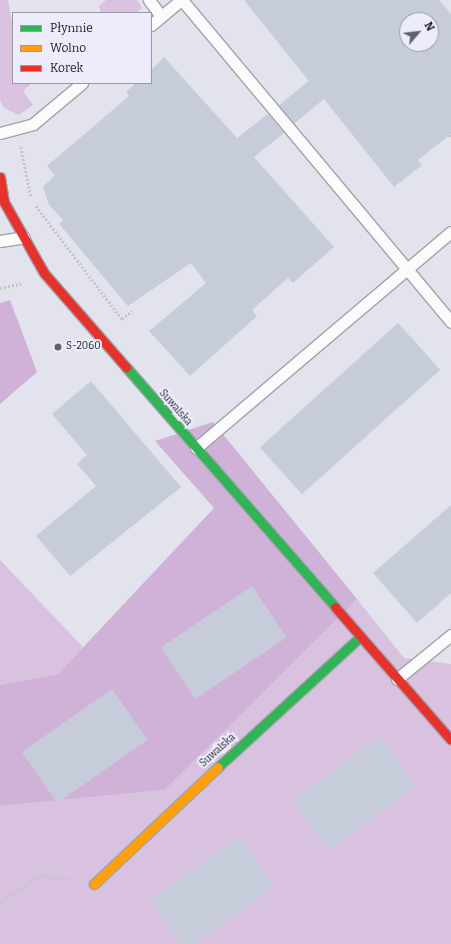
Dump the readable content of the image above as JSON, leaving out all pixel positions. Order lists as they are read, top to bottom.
{
  "streets": {
    "street": ["Suwalska"]
  },
  "places": ["S-2060"],
  "legend": ["Płynnie", "Wolno", "Korek"],
  "north": "top right"
}
